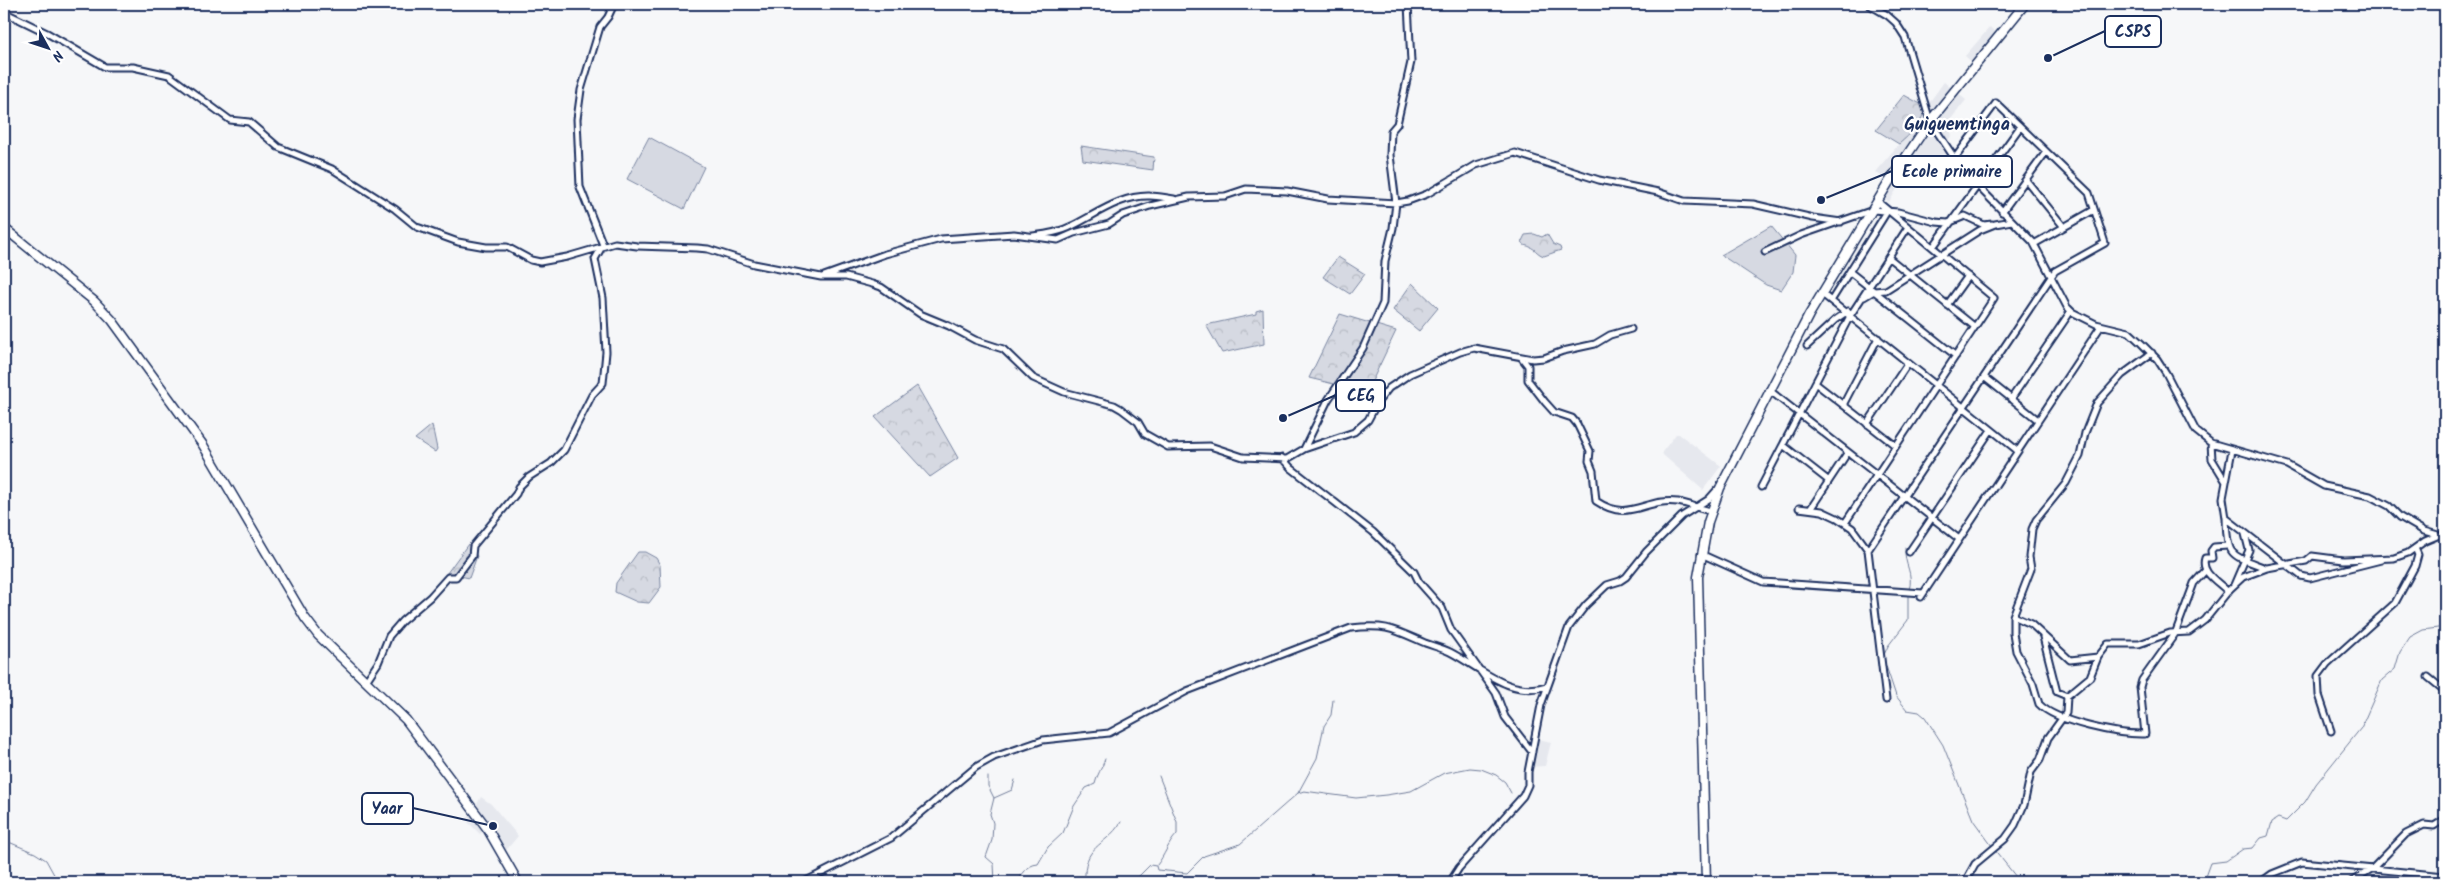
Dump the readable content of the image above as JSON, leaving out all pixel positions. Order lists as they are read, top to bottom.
{
  "districts": ["Guiguemtinga"],
  "places": [
    "CSPS",
    "Ecole primaire",
    "CEG",
    "Yaar"
  ],
  "north": "bottom right"
}
